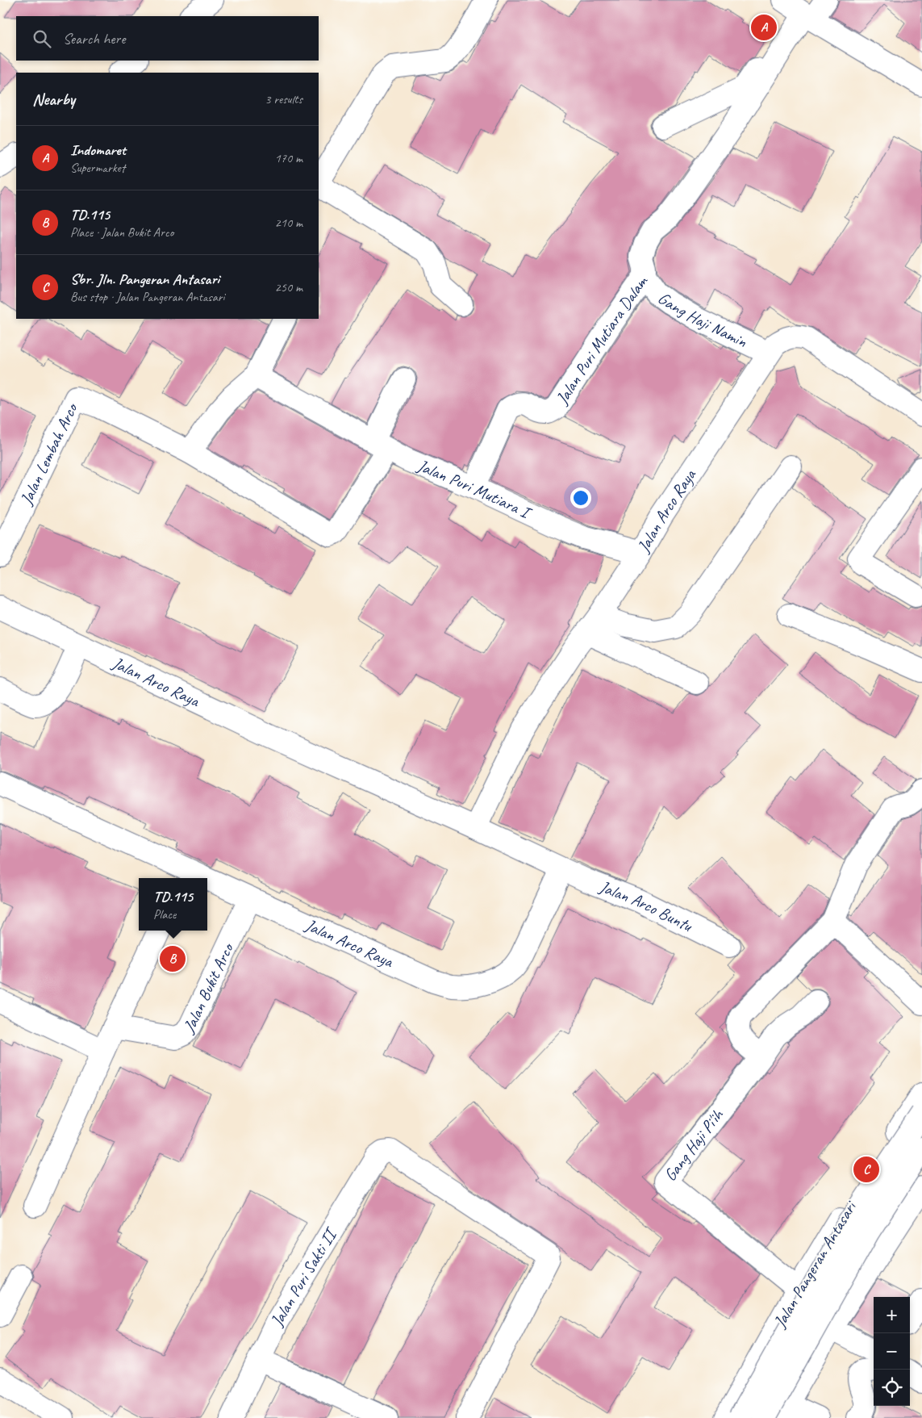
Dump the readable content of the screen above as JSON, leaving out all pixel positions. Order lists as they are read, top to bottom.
{
  "streets": {
    "street": [
      "Gang Haji Namin",
      "Jalan Puri Mutiara Dalam",
      "Jalan Lembah Arco",
      "Jalan Puri Mutiara I",
      "Jalan Arco Raya",
      "Jalan Arco Buntu",
      "Jalan Bukit Arco",
      "Gang Haji Pi'ih",
      "Jalan Pangeran Antasari",
      "Jalan Puri Sakti II"
    ]
  },
  "crossings": [
    ["Gang Haji Namin", "Jalan Puri Mutiara Dalam"],
    ["Gang Haji Namin", "Jalan Arco Raya"],
    ["Jalan Puri Mutiara Dalam", "Jalan Puri Mutiara I"],
    ["Jalan Puri Mutiara I", "Jalan Arco Raya"],
    ["Jalan Arco Raya", "Jalan Arco Buntu"],
    ["Jalan Arco Raya", "Jalan Bukit Arco"],
    ["Gang Haji Pi'ih", "Jalan Pangeran Antasari"]
  ],
  "page": {
    "pins": ["A", "B", "C"],
    "search": "Search here",
    "heading": ["Nearby", "3 results"],
    "list": [
      {
        "mark": "A",
        "name": "Indomaret",
        "note": "Supermarket",
        "value": "170 m"
      },
      {
        "mark": "B",
        "name": "TD.115",
        "note": "Place · Jalan Bukit Arco",
        "value": "210 m"
      },
      {
        "mark": "C",
        "name": "Sbr. Jln. Pangeran Antasari",
        "note": "Bus stop · Jalan Pangeran Antasari",
        "value": "250 m"
      }
    ],
    "popup": ["TD.115", "Place"],
    "map_buttons": ["+", "−"]
  }
}
